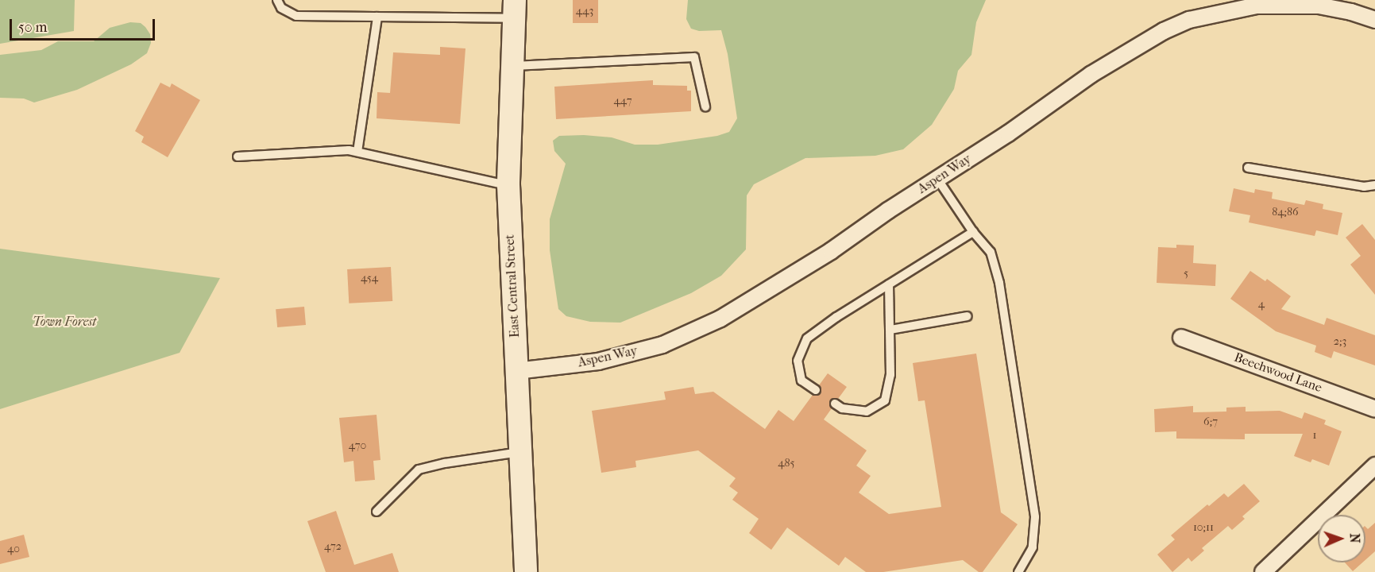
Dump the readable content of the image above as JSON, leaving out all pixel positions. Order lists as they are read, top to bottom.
{
  "streets": {
    "main road": ["East Central Street"],
    "street": ["Aspen Way", "Beechwood Lane"]
  },
  "crossings": [
    ["Aspen Way", "East Central Street"]
  ],
  "parks": ["Town Forest"],
  "house_numbers": [
    "443",
    "447",
    "84;86",
    "5",
    "454",
    "4",
    "2;3",
    "6;7",
    "1",
    "470",
    "485",
    "10;11",
    "472",
    "40"
  ],
  "scale_bar": "50 m",
  "north": "right"
}
